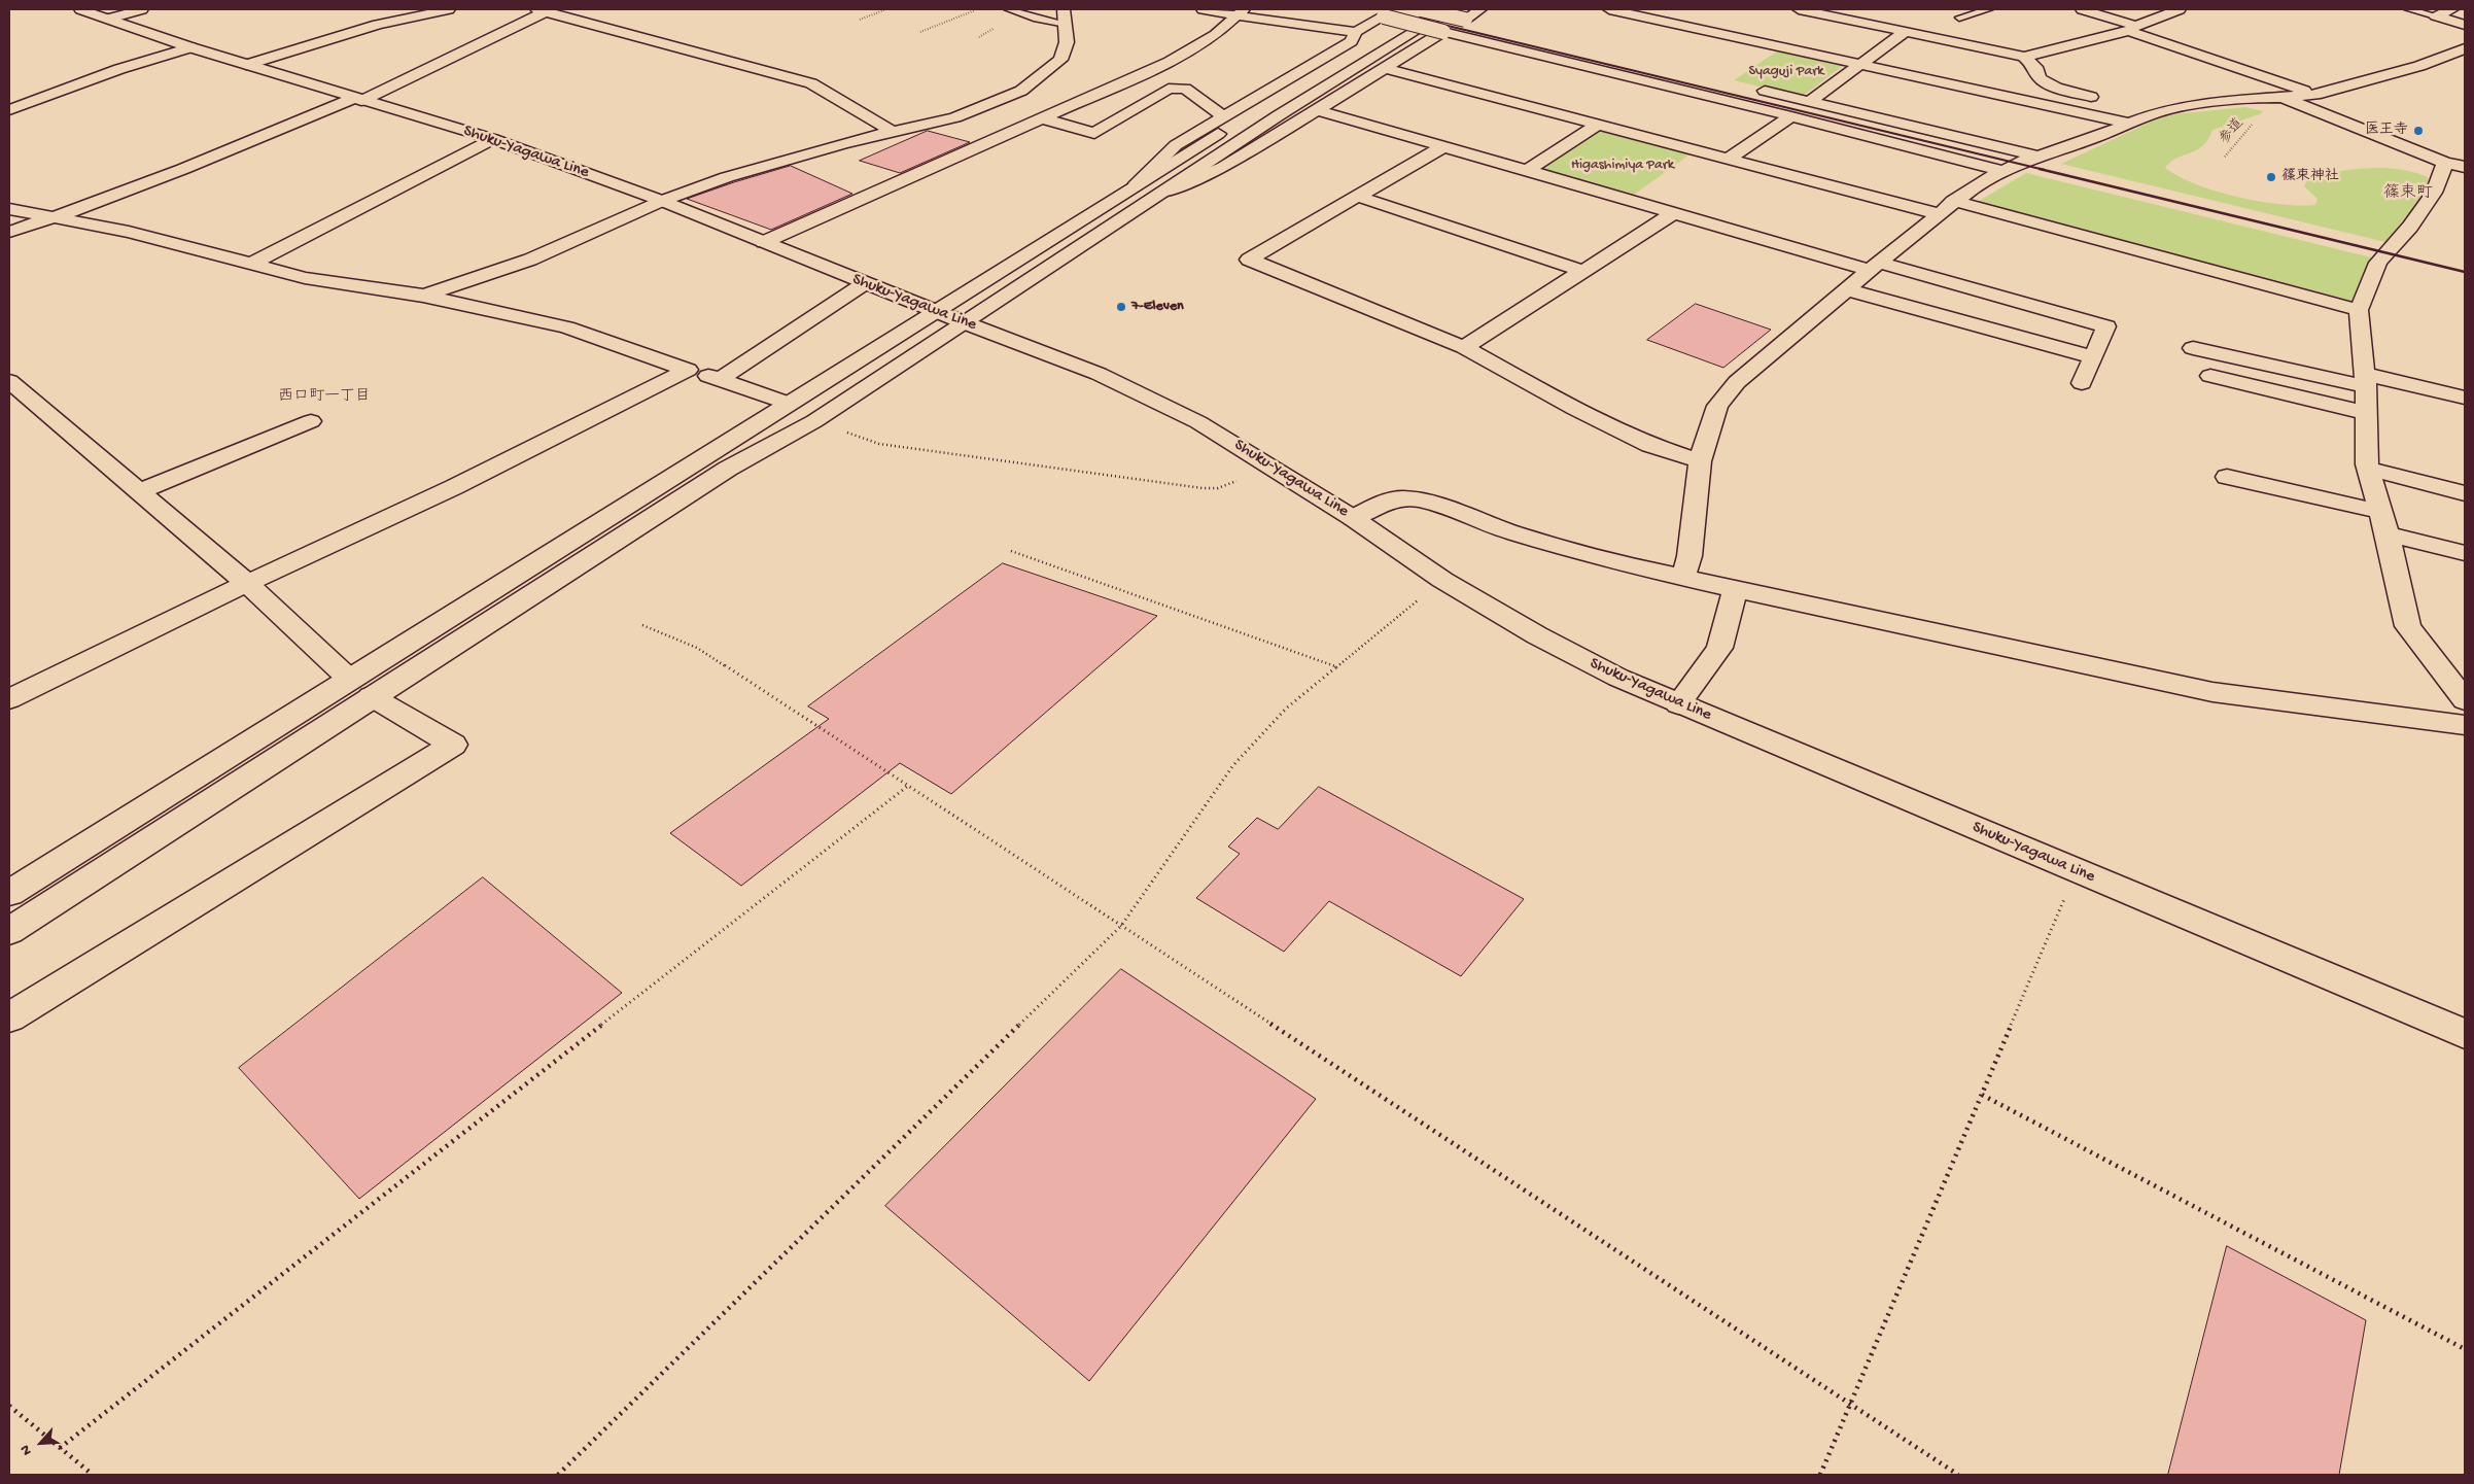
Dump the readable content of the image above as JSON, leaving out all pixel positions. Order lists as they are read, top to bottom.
{
  "streets": {
    "street": ["Shuku-Yagawa Line"],
    "path": ["参道"]
  },
  "districts": ["篠束町", "西口町一丁目"],
  "parks": ["Syaguji Park", "Higashimiya Park"],
  "places": ["医王寺", "篠束神社", "7-Eleven"],
  "north": "bottom left"
}
